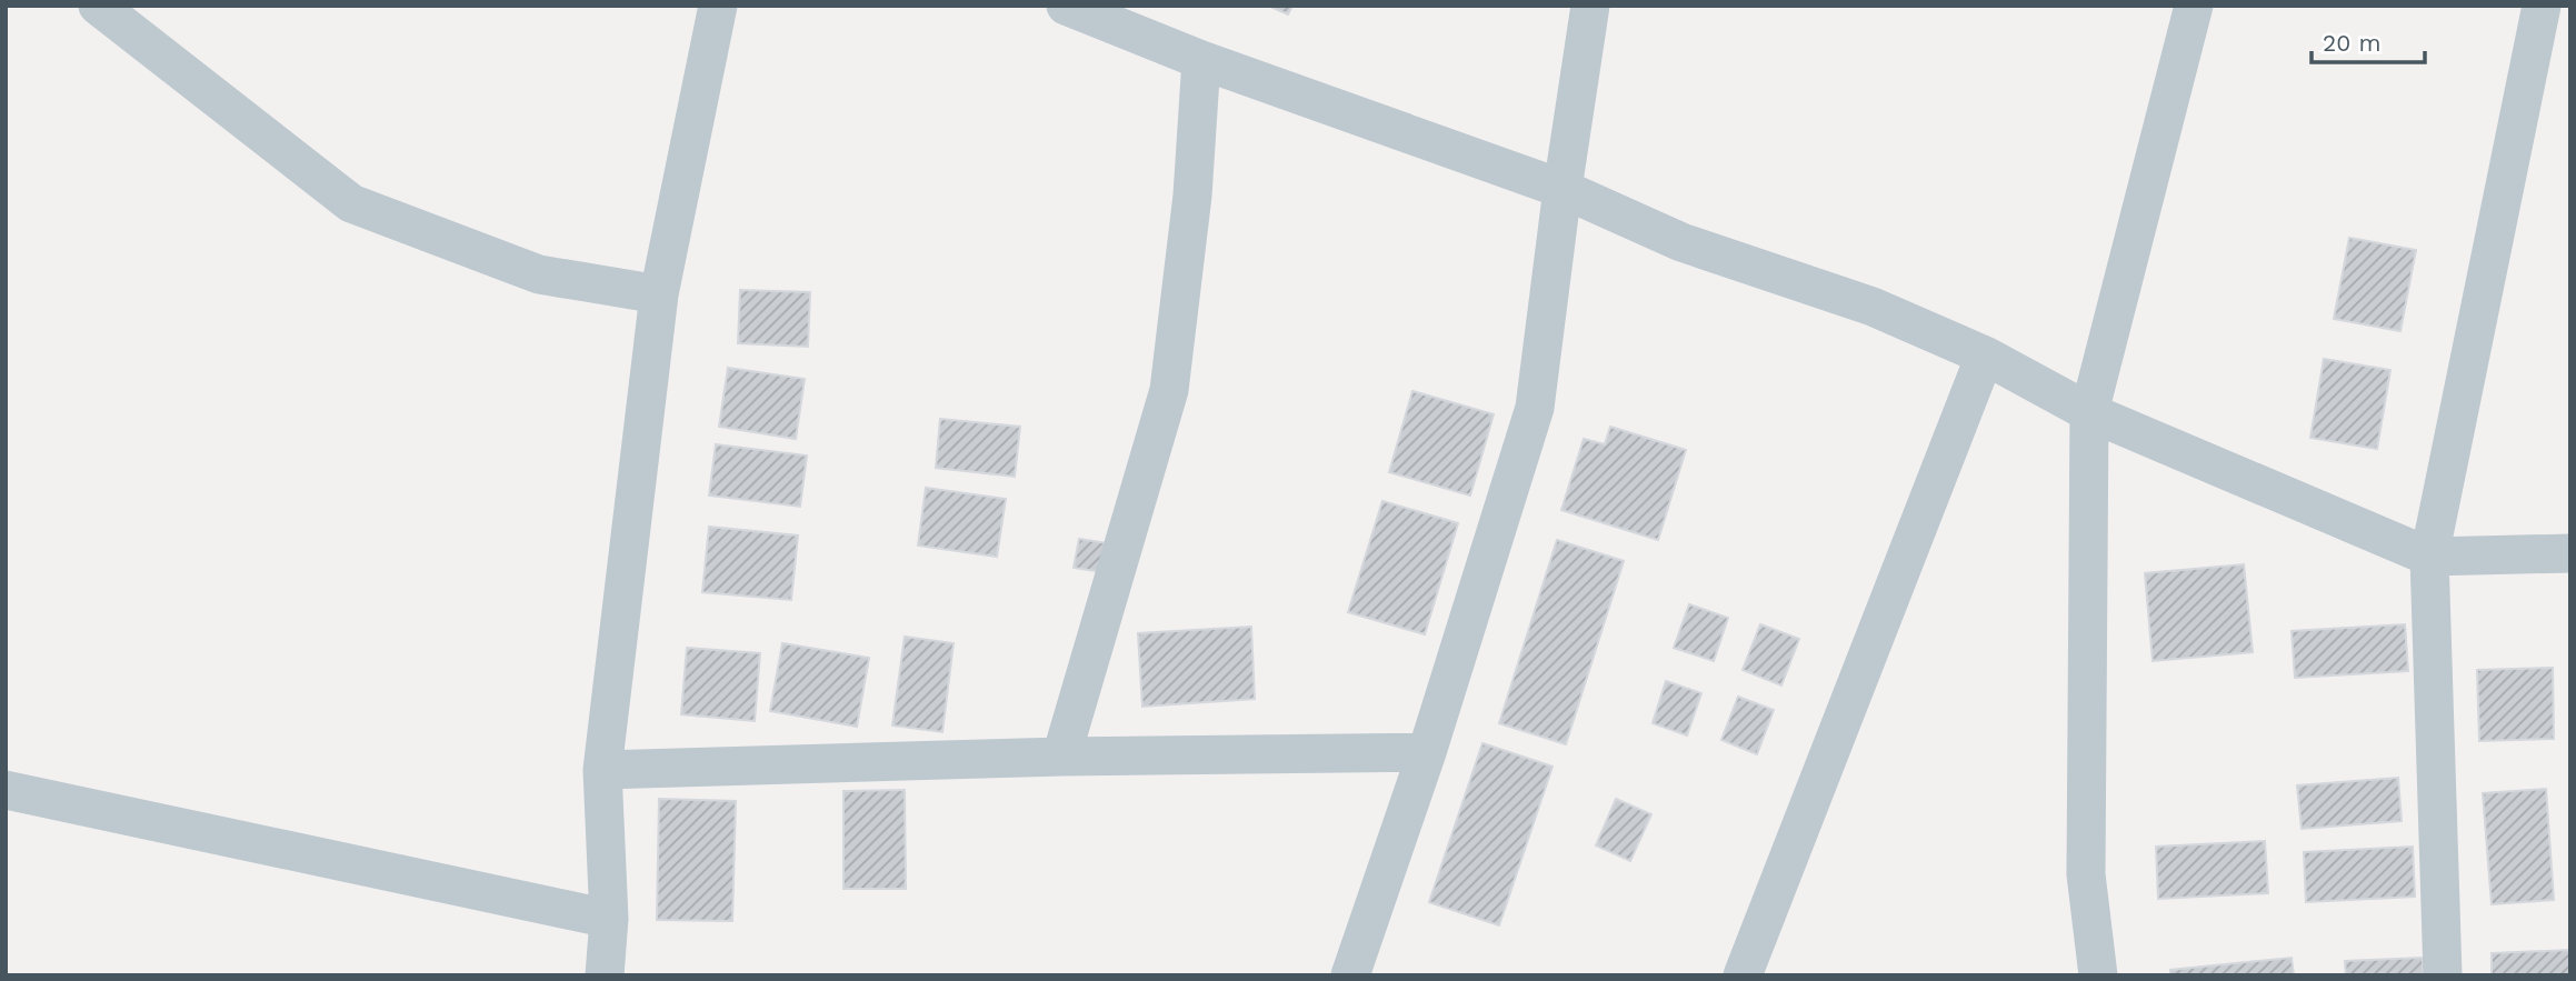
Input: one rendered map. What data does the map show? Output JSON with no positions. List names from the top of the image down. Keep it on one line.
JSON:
{"scale_bar":"20 m"}
